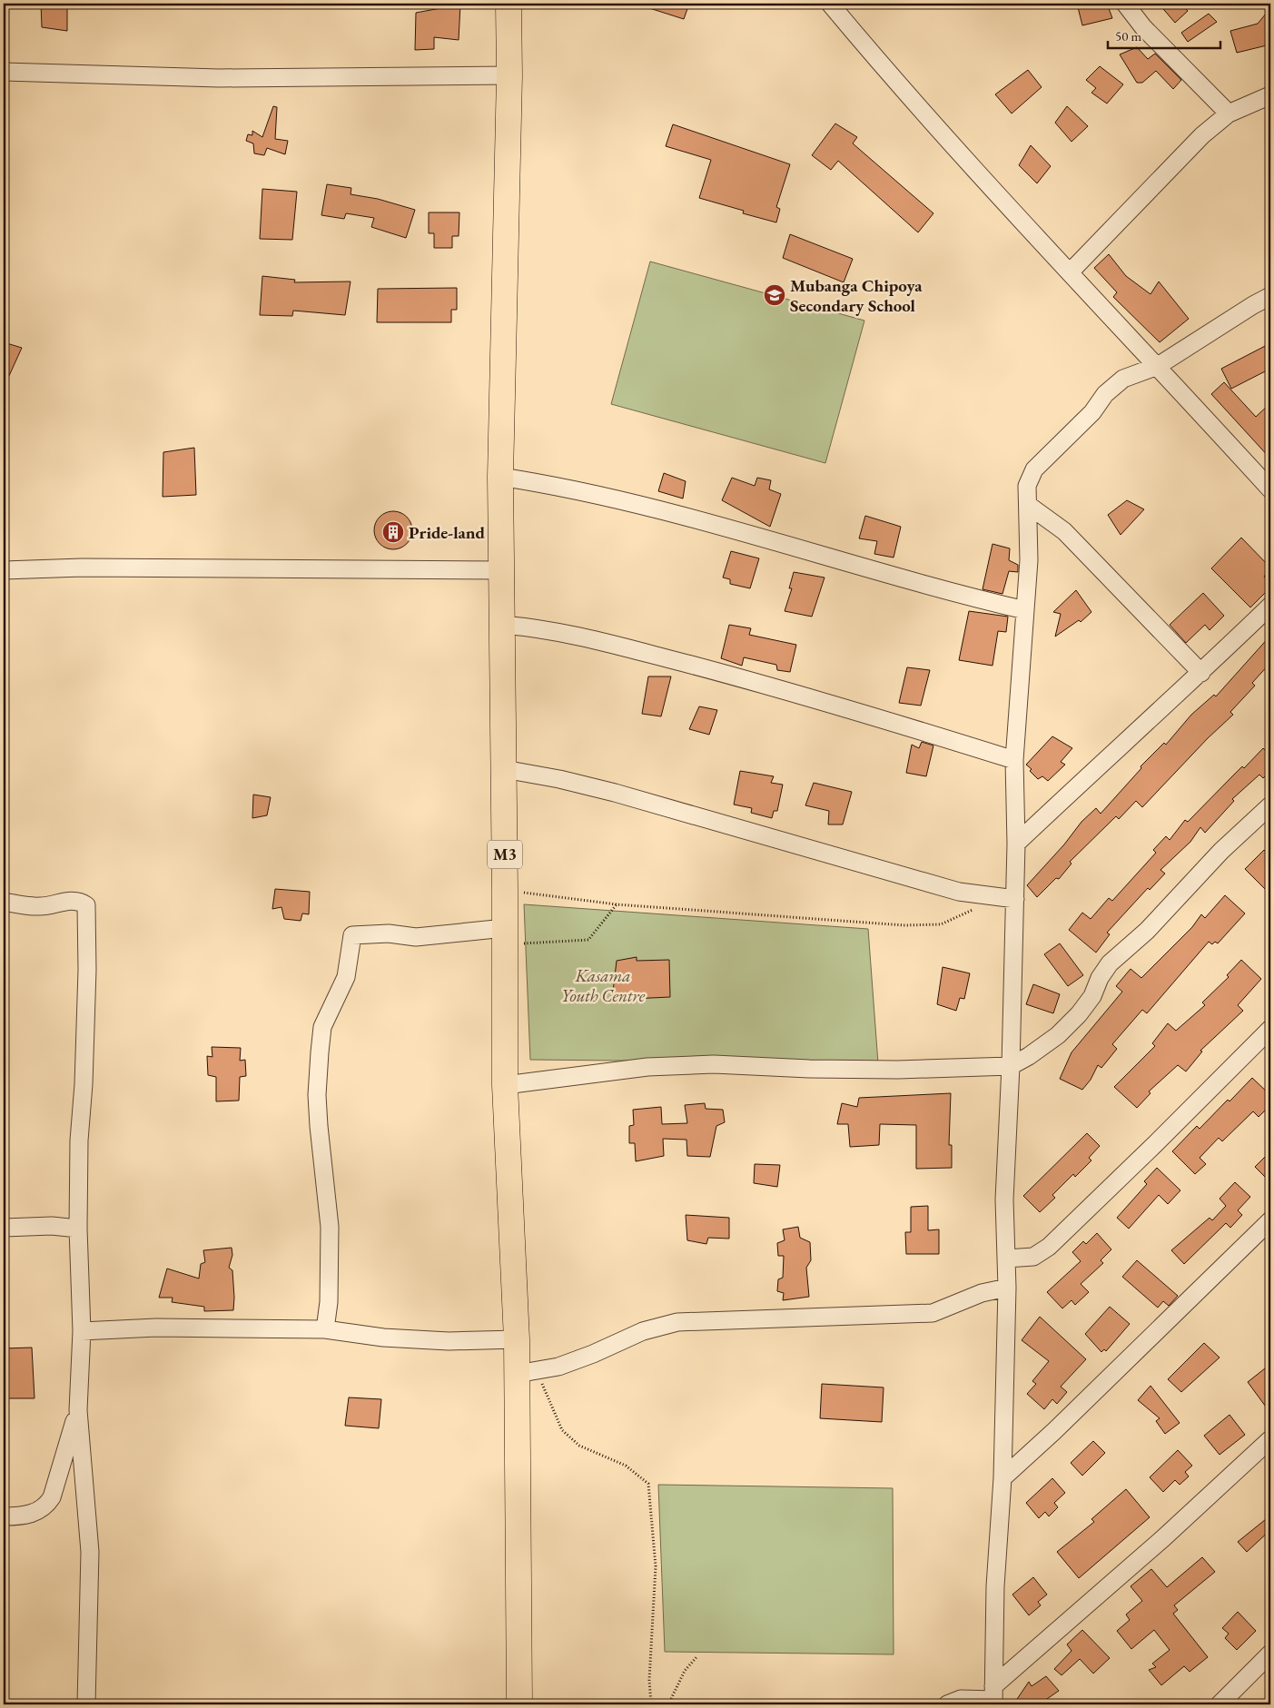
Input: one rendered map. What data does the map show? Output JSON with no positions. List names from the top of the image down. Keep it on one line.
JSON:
{"streets":{"main road":["M3"]},"parks":["Kasama Youth Centre"],"places":{"school or university":["Mubanga Chipoya Secondary School"],"building":["Pride-land"]},"scale_bar":"50 m"}
